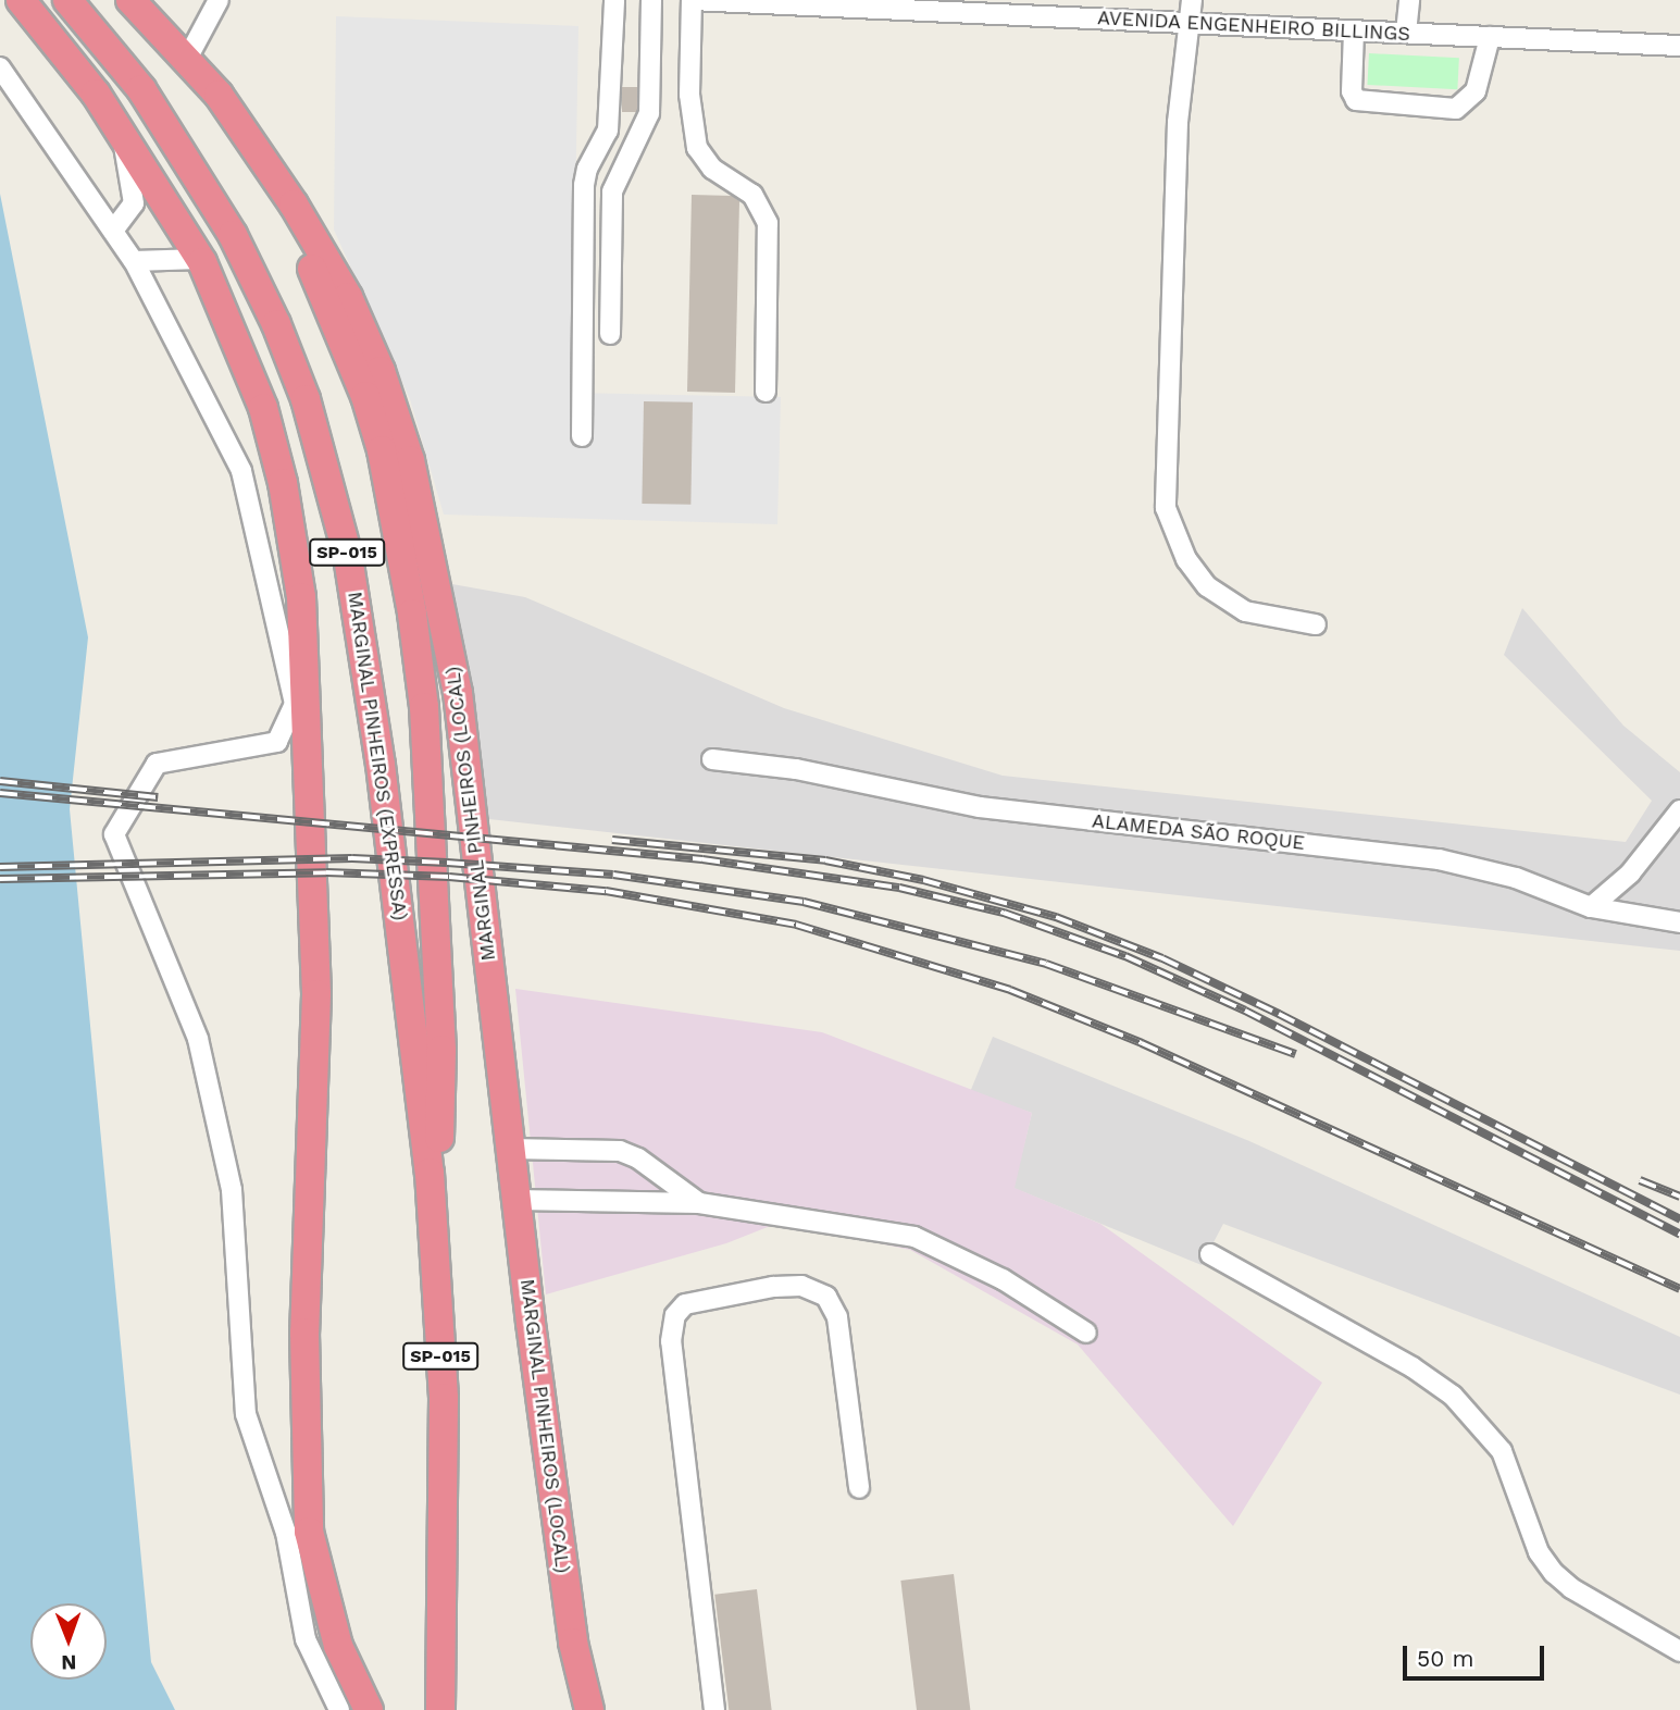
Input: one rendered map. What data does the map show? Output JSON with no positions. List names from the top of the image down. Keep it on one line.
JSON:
{"streets":{"highway":["SP-015","MARGINAL PINHEIROS (EXPRESSA)","MARGINAL PINHEIROS (LOCAL)"],"street":["AVENIDA ENGENHEIRO BILLINGS","ALAMEDA SÃO ROQUE"]},"scale_bar":"50 m","north":"bottom"}
